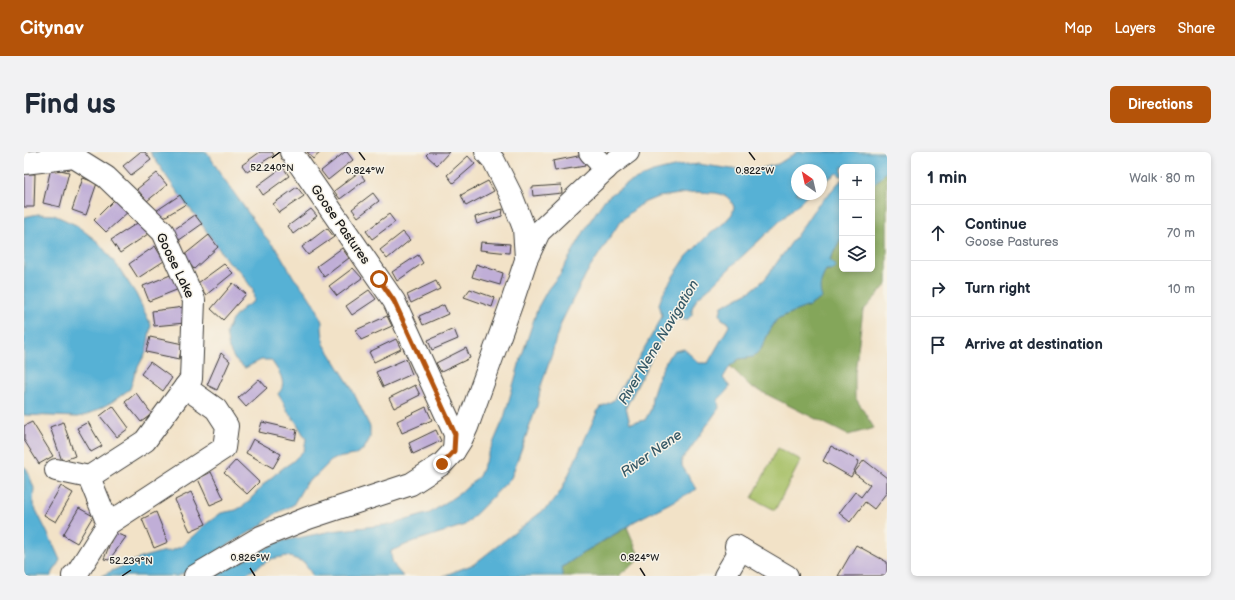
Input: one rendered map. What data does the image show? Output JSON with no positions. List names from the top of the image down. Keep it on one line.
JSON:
{"streets":{"street":["Goose Pastures","Goose Lake"]},"water":["River Nene Navigation","River Nene"],"north":"top left","page":{"header":"Citynav","nav":["Map","Layers","Share"],"buttons":"Directions","title":"Find us","heading":["1 min","Walk · 80 m"],"map_buttons":["+","−"],"list":[["Continue","Goose Pastures","70 m"],["Turn right","10 m"],"Arrive at destination"]},"coordinates":["52.240°N","0.824°W","0.822°W","0.826°W","52.239°N"]}
